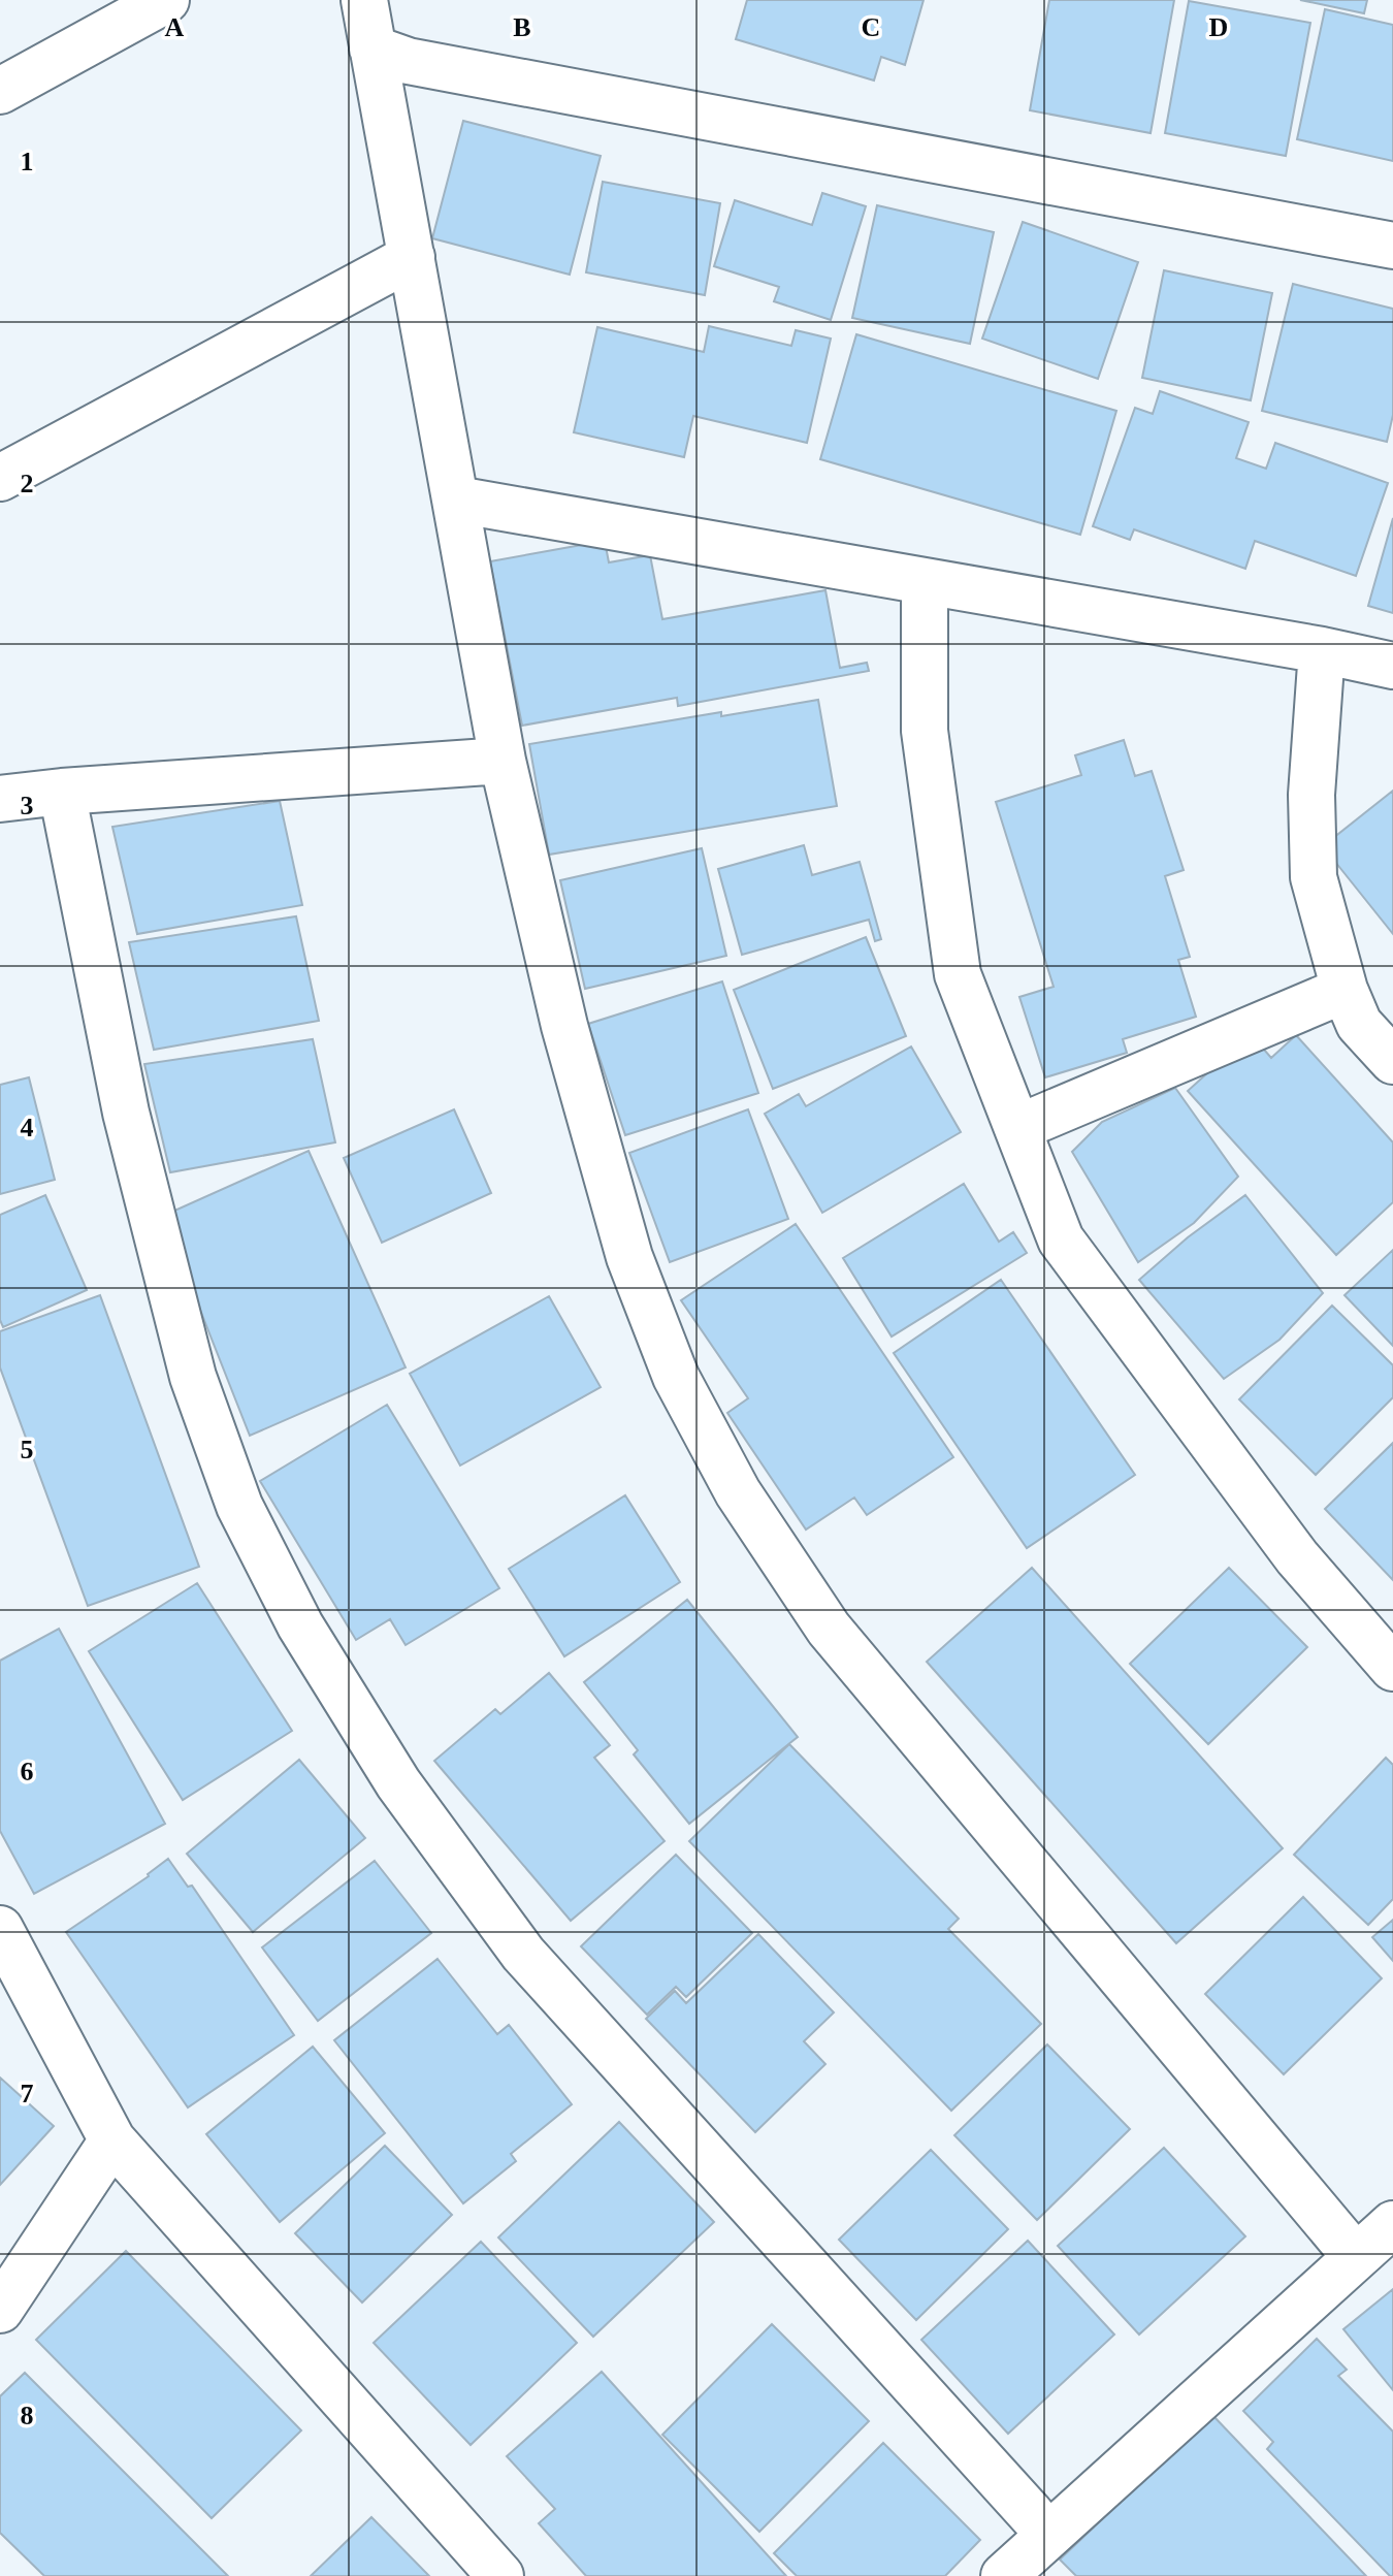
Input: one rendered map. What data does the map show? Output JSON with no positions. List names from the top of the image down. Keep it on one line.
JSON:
{"grid":{"columns":["A","B","C","D"],"rows":["1","2","3","4","5","6","7","8"]}}
